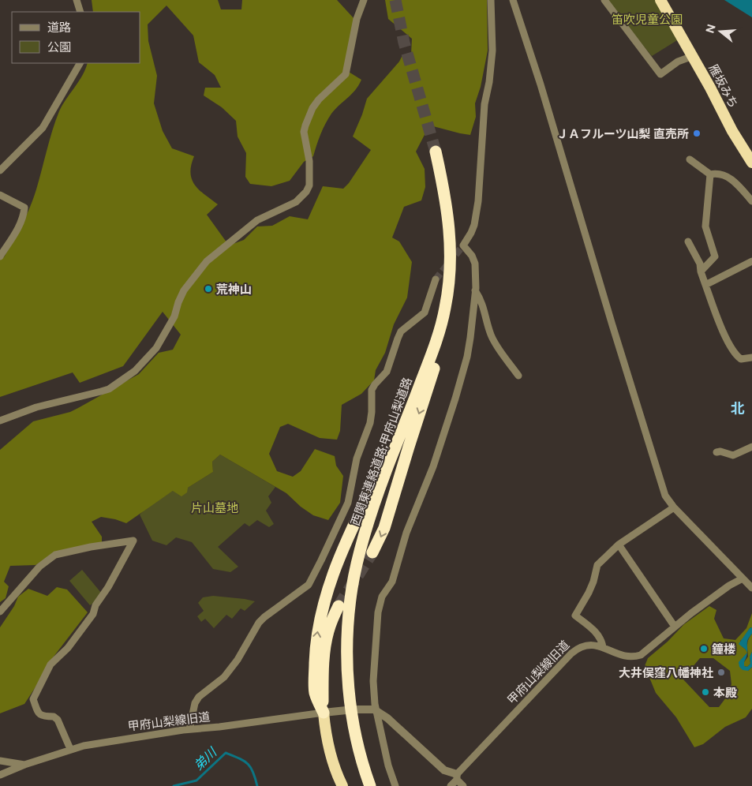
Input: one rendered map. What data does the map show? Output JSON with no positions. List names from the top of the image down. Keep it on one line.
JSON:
{"streets":{"highway":["雁坂みち","西関東連絡道路;甲府山梨道路"],"street":["甲府山梨線旧道"]},"districts":["北"],"water":["弟川"],"parks":["笛吹児童公園","片山墓地"],"places":["ＪＡフルーツ山梨 直売所","荒神山","鐘楼","大井俣窪八幡神社","本殿"],"legend":["道路","公園"],"north":"left"}
